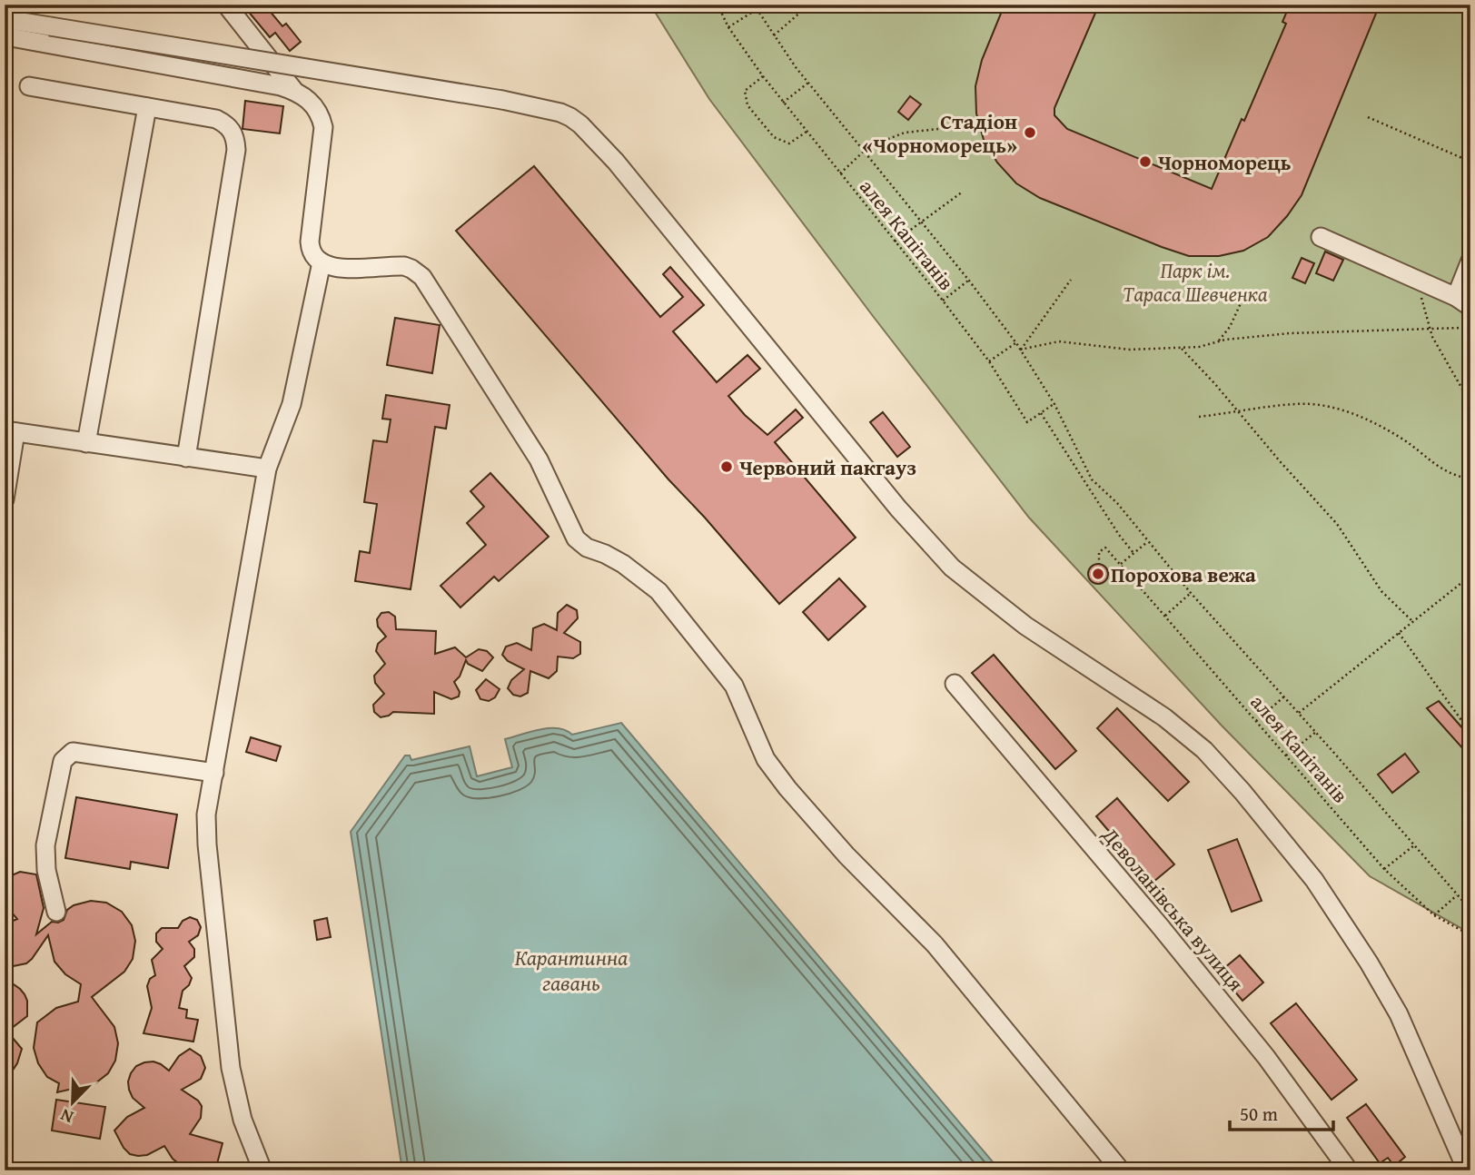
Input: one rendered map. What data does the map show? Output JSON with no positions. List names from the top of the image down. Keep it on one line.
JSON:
{"streets":{"street":["Деволанівська вулиця"],"path":["алея Капітанів"]},"water":["Карантинна гавань"],"parks":["Парк ім. Тараса Шевченка"],"places":["Стадіон «Чорноморець»","Чорноморець","Червоний пакгауз","Порохова вежа"],"scale_bar":"50 m","north":"bottom left"}
